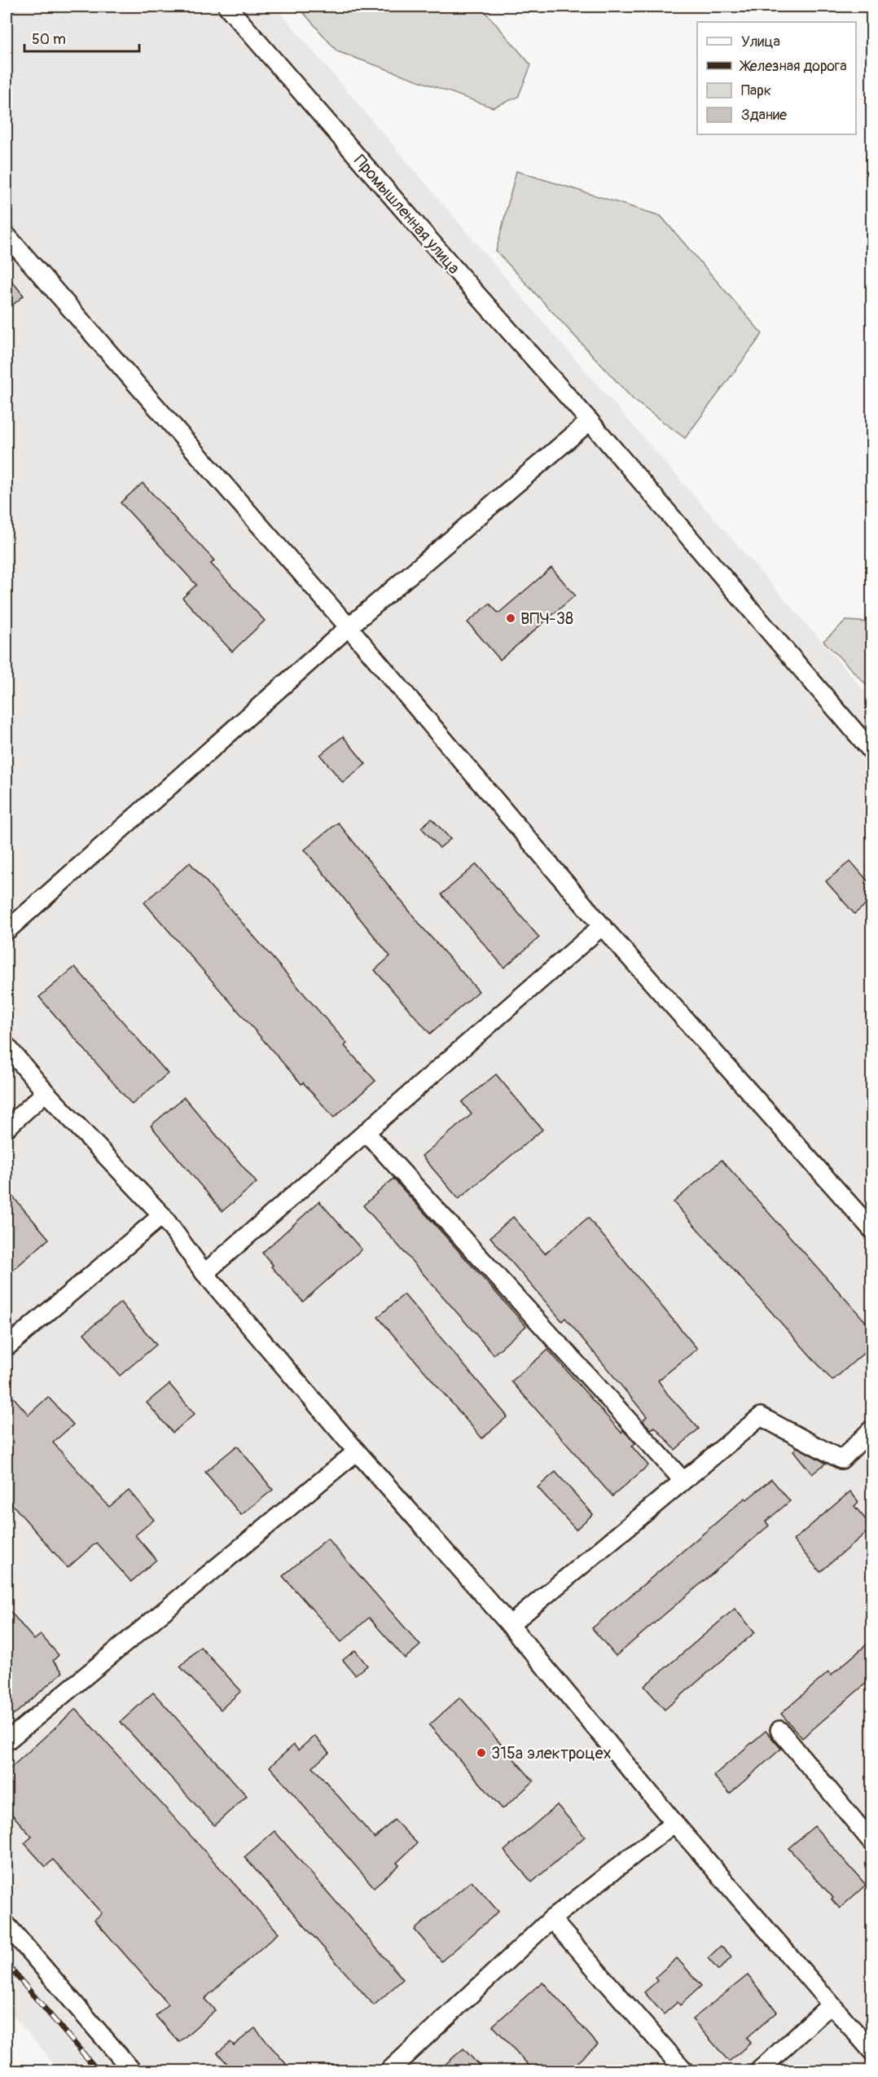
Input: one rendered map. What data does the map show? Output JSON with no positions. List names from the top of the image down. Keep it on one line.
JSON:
{"streets":{"street":["Промышленная улица"]},"places":["ВПЧ-38","315a электроцех"],"legend":["Улица","Железная дорога","Парк","Здание"],"scale_bar":"50 m"}
